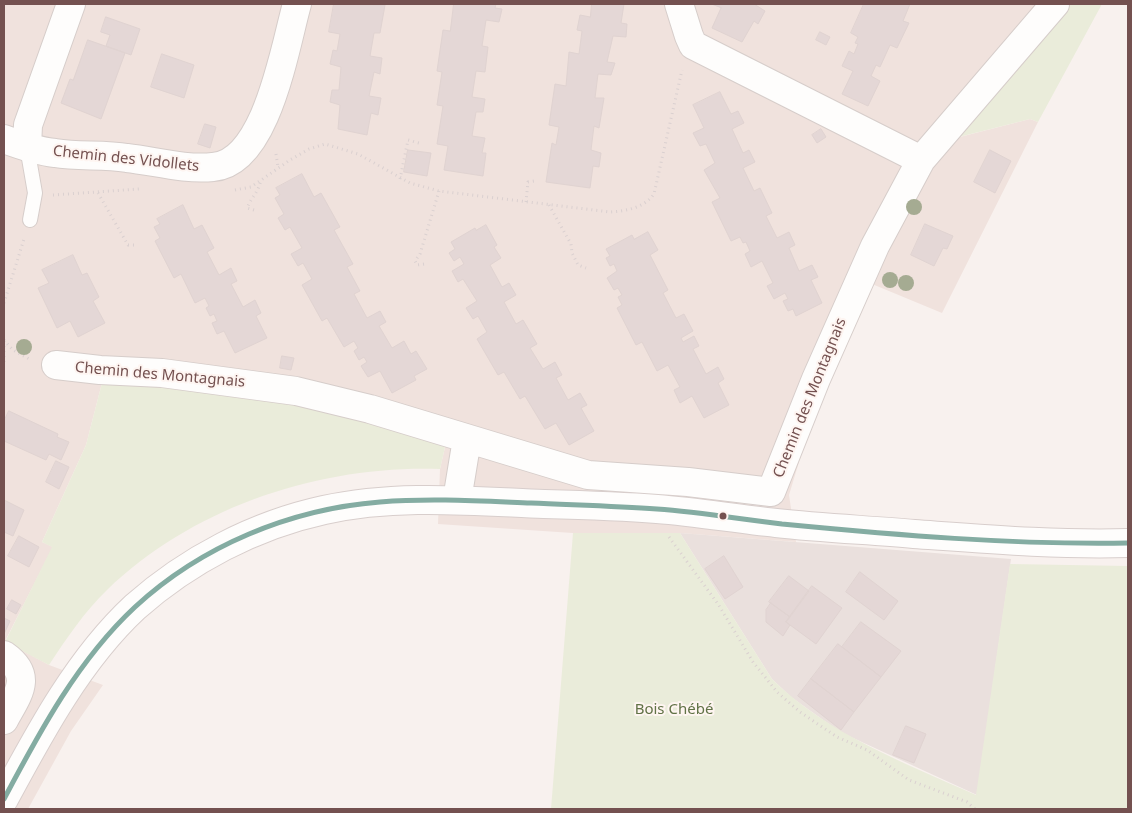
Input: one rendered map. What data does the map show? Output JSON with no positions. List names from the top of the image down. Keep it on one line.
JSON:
{"streets":{"street":["Chemin des Vidollets","Chemin des Montagnais"]},"parks":["Bois Chébé"]}
